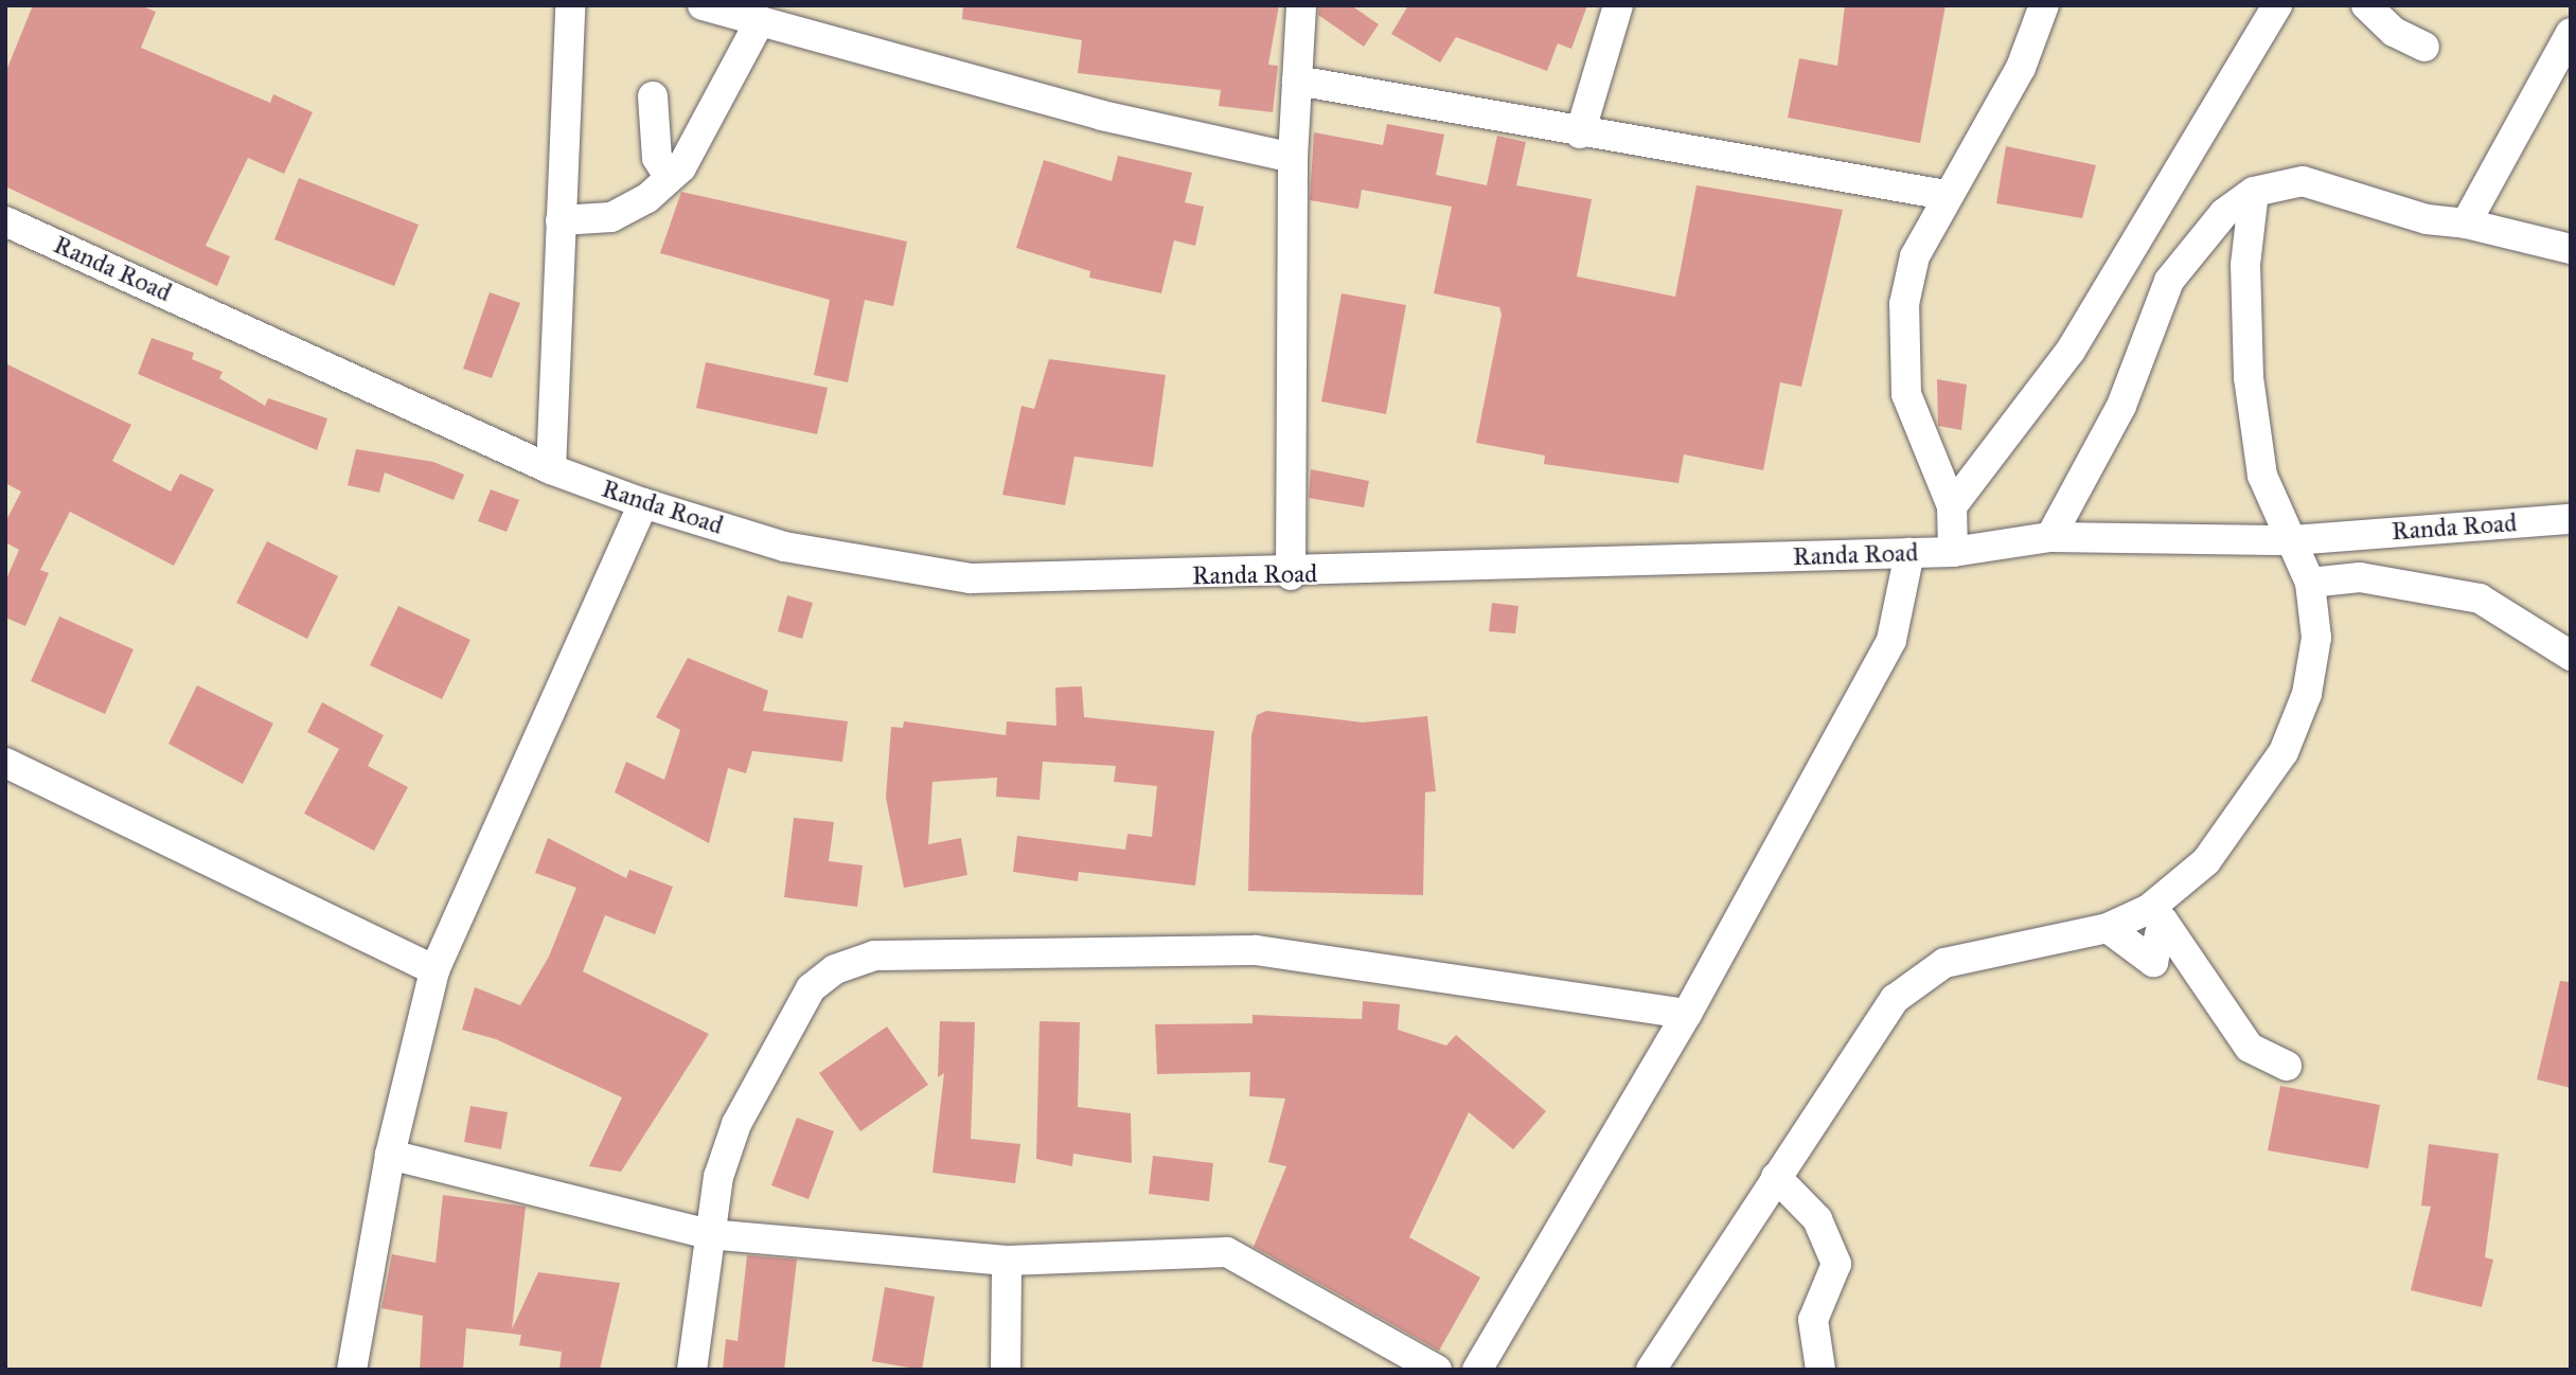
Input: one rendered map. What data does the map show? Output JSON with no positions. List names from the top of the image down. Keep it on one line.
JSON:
{"streets":{"street":["Randa Road"]}}
